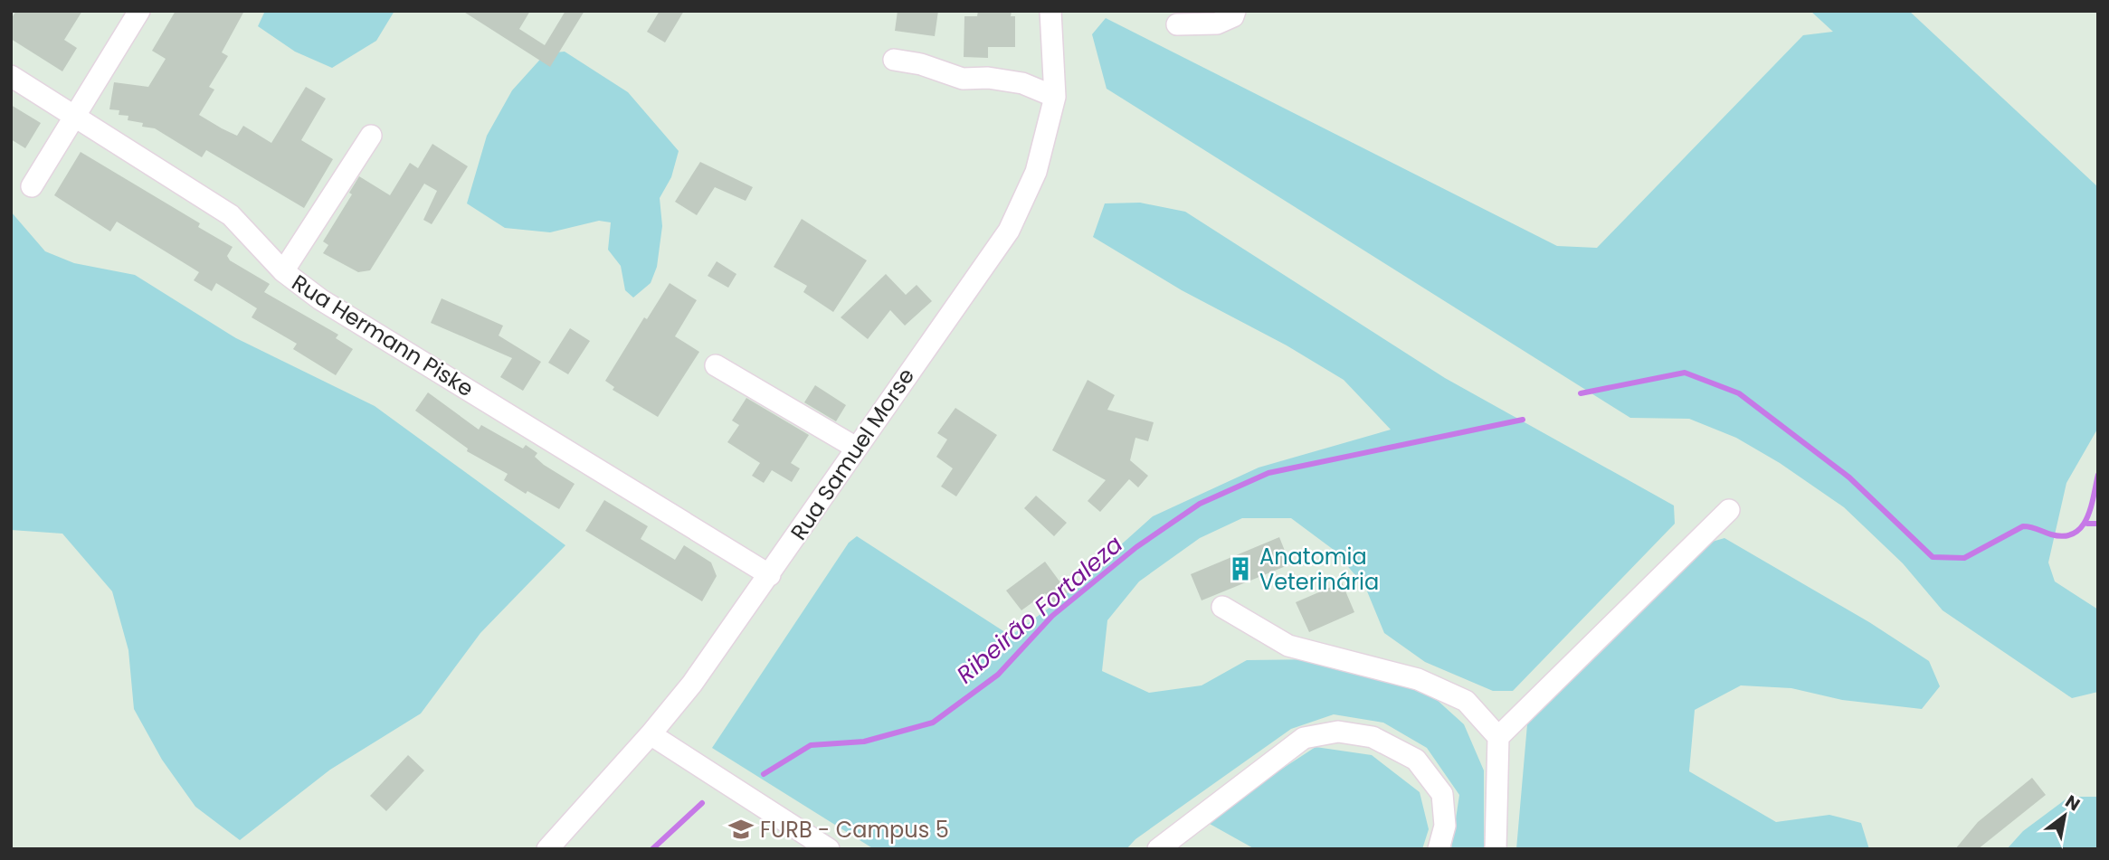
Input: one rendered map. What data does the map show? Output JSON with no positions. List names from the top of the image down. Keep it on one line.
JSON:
{"streets":{"street":["Rua Hermann Piske","Rua Samuel Morse"]},"crossings":[["Rua Hermann Piske","Rua Samuel Morse"]],"water":["Ribeirão Fortaleza"],"places":{"building":["Anatomia Veterinária"],"school or university":["FURB - Campus 5"]},"north":"top right"}
